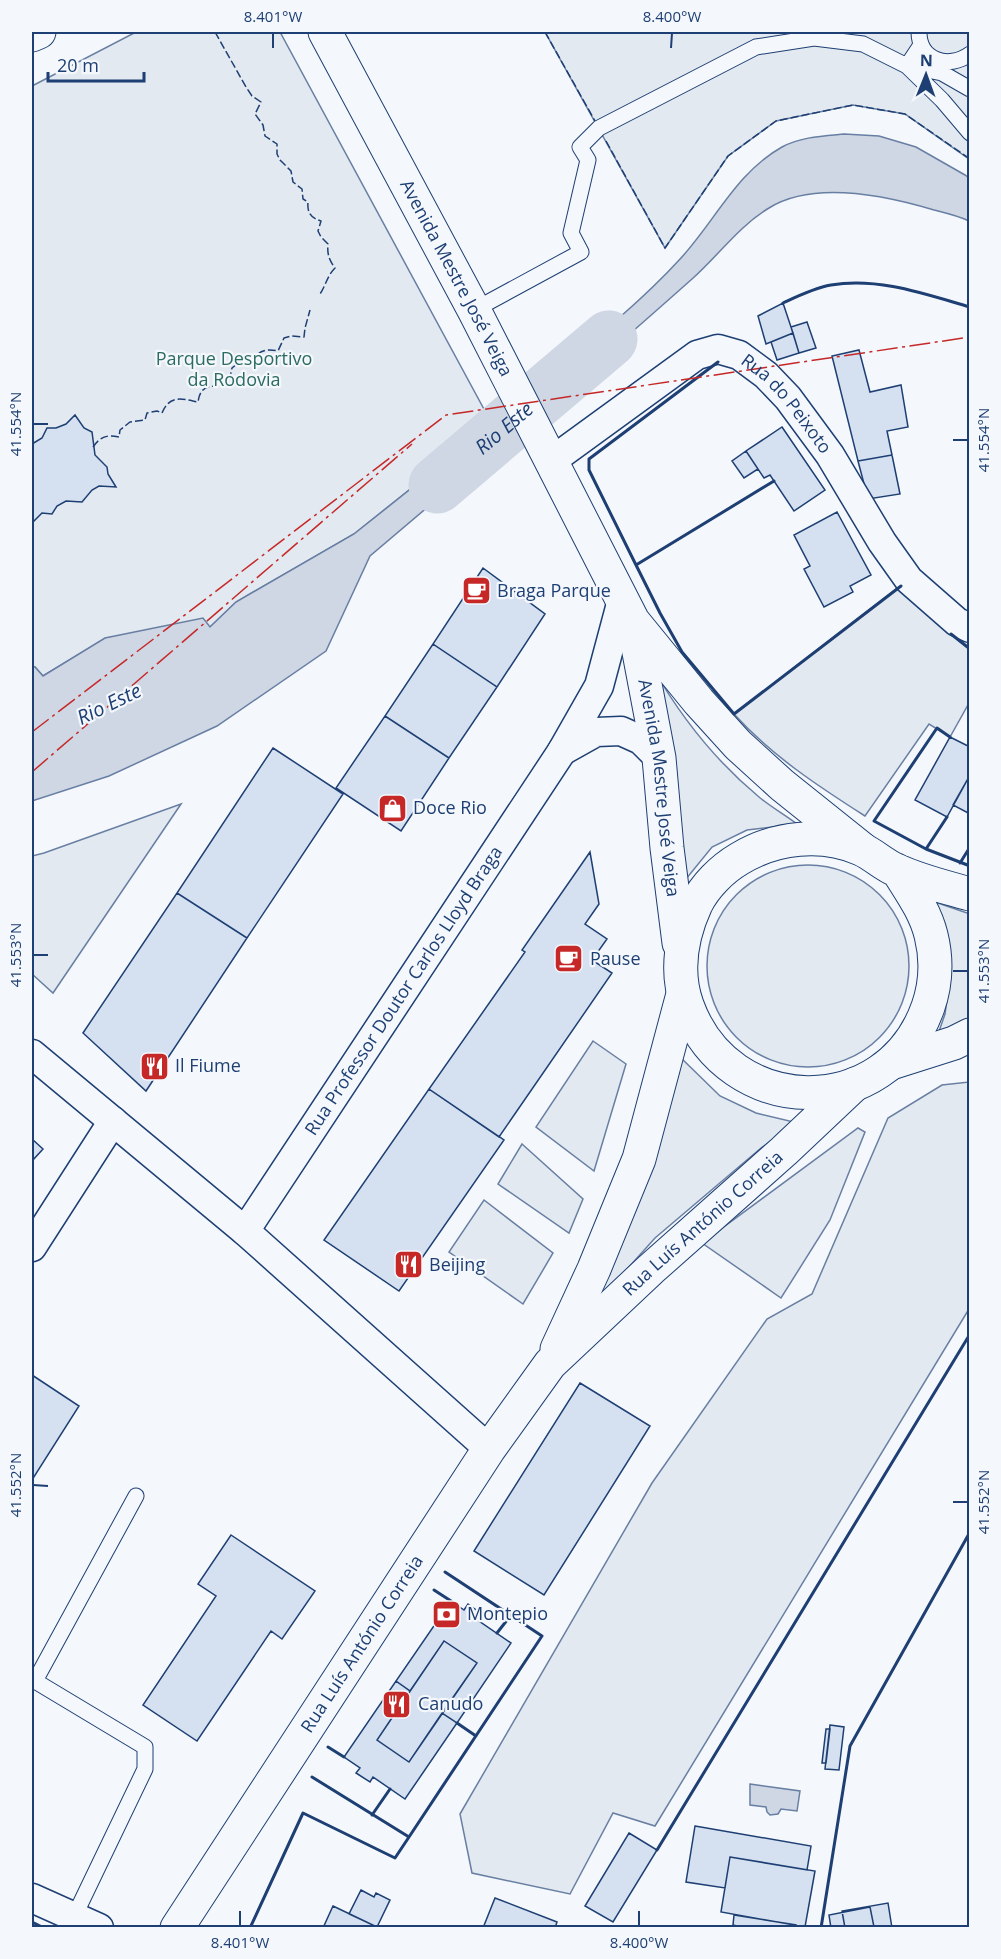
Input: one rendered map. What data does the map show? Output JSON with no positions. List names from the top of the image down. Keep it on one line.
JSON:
{"streets":{"street":["Avenida Mestre José Veiga","Rua do Peixoto","Rua Professor Doutor Carlos Lloyd Braga","Rua Luís António Correia"]},"crossings":[["Avenida Mestre José Veiga","Rua do Peixoto"],["Avenida Mestre José Veiga","Rua Professor Doutor Carlos Lloyd Braga"]],"water":["Rio Este"],"parks":["Parque Desportivo da Rodovia"],"places":{"cafe":["Braga Parque","Pause"],"shop":["Doce Rio"],"restaurant":["Il Fiume","Beijing","Canudo"],"bank":["Montepio"]},"scale_bar":"20 m","north":"top","coordinates":["8.401°W","8.400°W","41.554°N","41.553°N","41.552°N"]}
